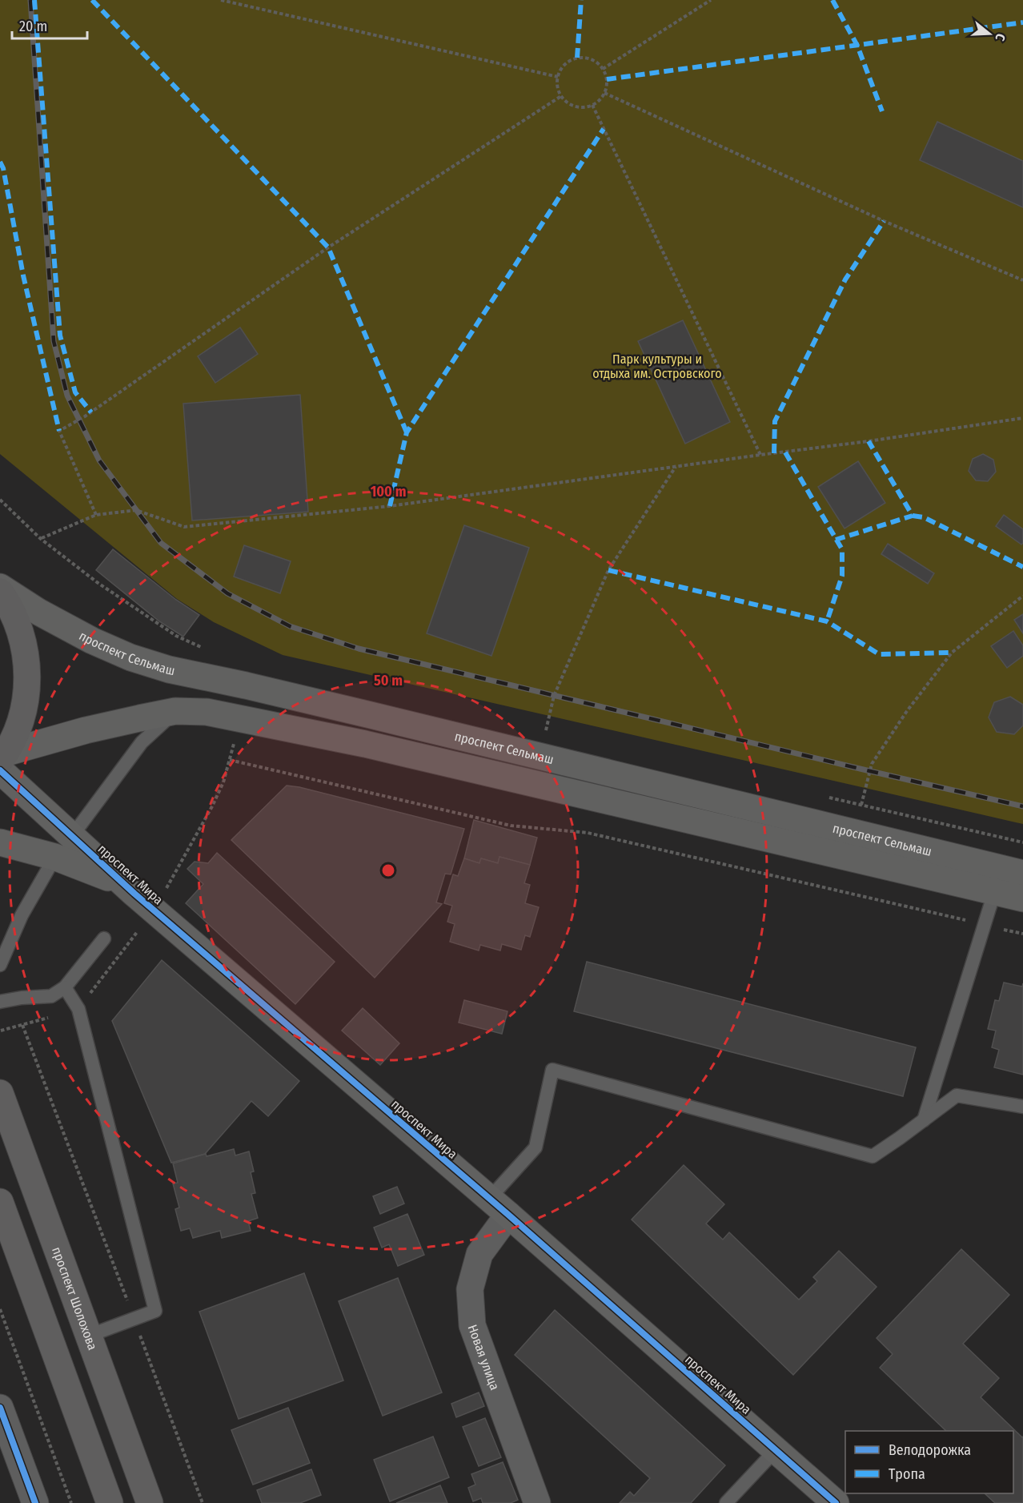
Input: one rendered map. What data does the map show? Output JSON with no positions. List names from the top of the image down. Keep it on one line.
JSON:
{"streets":{"main road":["проспект Сельмаш","проспект Мира","проспект Шолохова"],"street":["Новая улица"]},"crossings":[["проспект Сельмаш","проспект Мира"],["проспект Мира","Новая улица"]],"parks":["Парк культуры и отдыха им. Островского"],"legend":["Велодорожка","Тропа"],"scale_bar":"20 m","north":"right","rings":["100 m","50 m"]}
